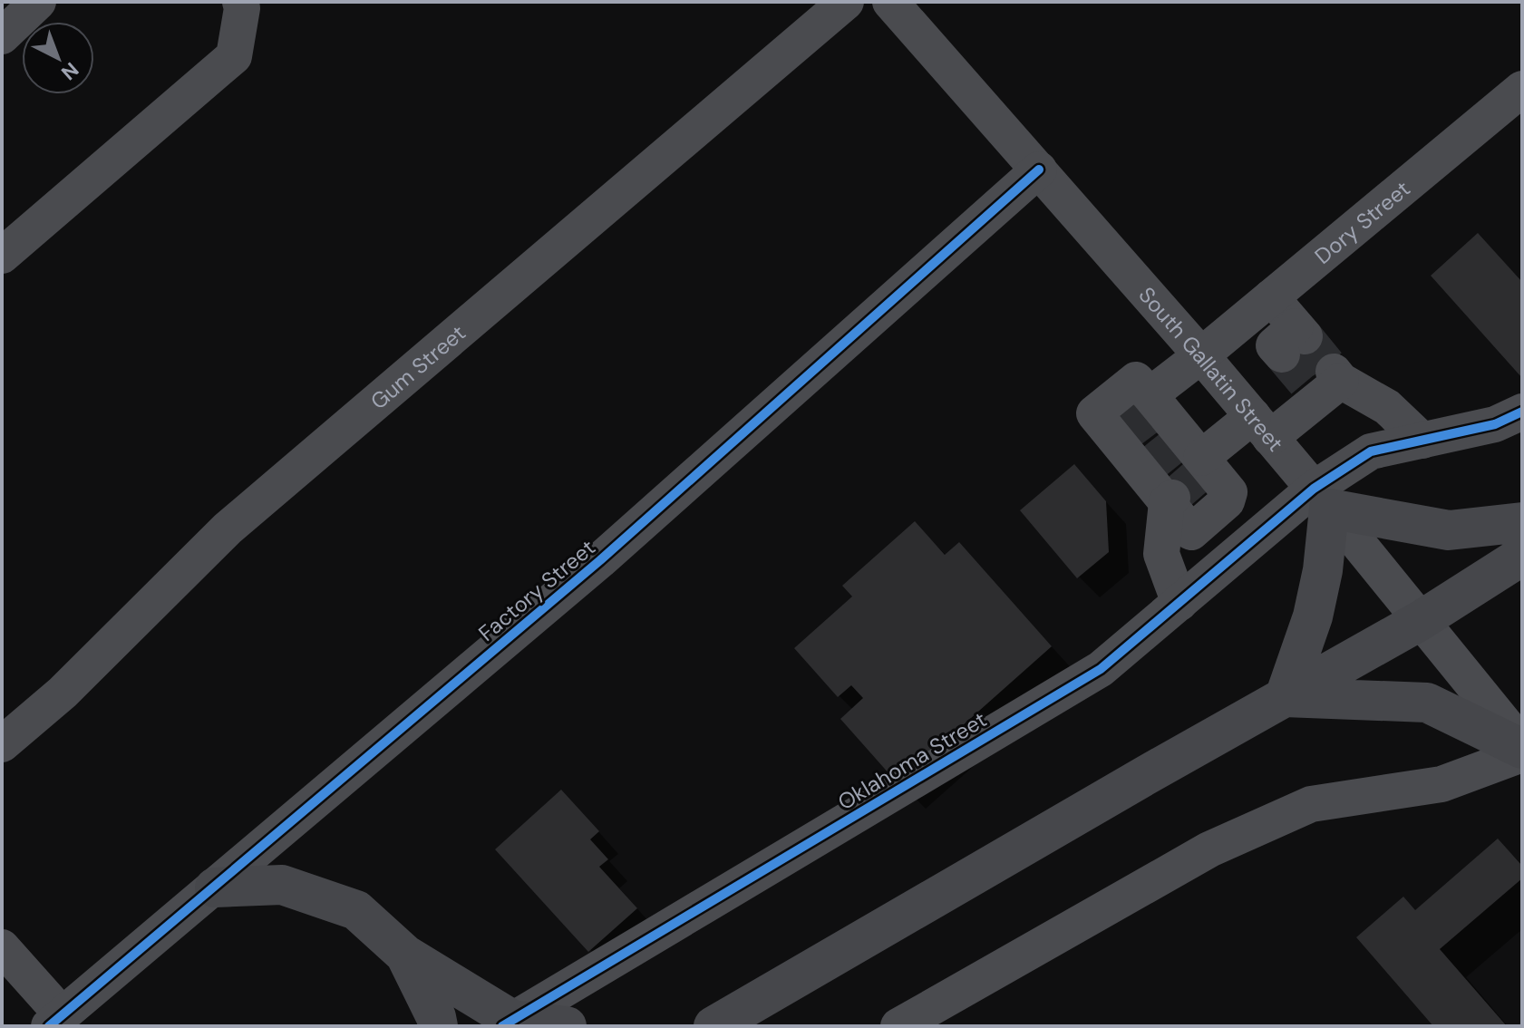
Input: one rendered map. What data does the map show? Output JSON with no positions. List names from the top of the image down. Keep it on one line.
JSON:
{"streets":{"street":["Dory Street","Gum Street","South Gallatin Street","Factory Street","Oklahoma Street"]},"crossings":[["Dory Street","South Gallatin Street"],["South Gallatin Street","Factory Street"],["South Gallatin Street","Oklahoma Street"]],"north":"bottom right"}
